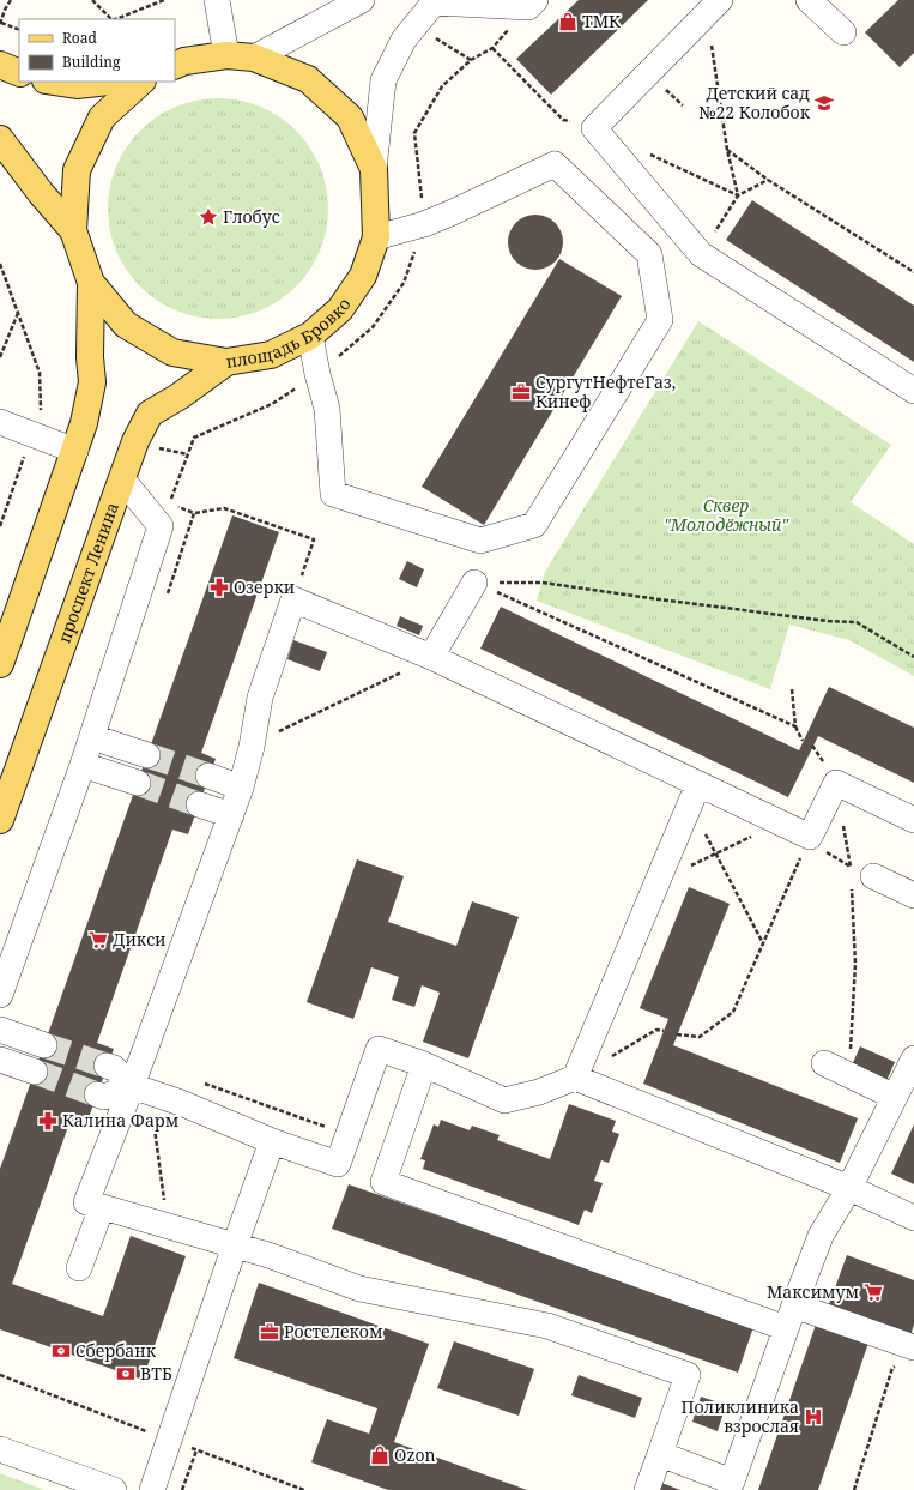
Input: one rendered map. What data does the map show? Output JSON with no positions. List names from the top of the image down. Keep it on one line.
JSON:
{"streets":{"main road":["площадь Бровко","проспект Ленина"]},"crossings":[["площадь Бровко","проспект Ленина"]],"parks":["Сквер \"Молодёжный\""],"places":{"shop":["ТМК","Ozon"],"school or university":["Детский сад №22 Колобок"],"place":["Глобус"],"office":["СургутНефтеГаз, Кинеф","Ростелеком"],"pharmacy":["Озерки","Калина Фарм"],"supermarket":["Дикси","Максимум"],"bank":["Сбербанк","ВТБ"],"hospital":["Поликлиника взрослая"]},"legend":["Road","Building"]}
